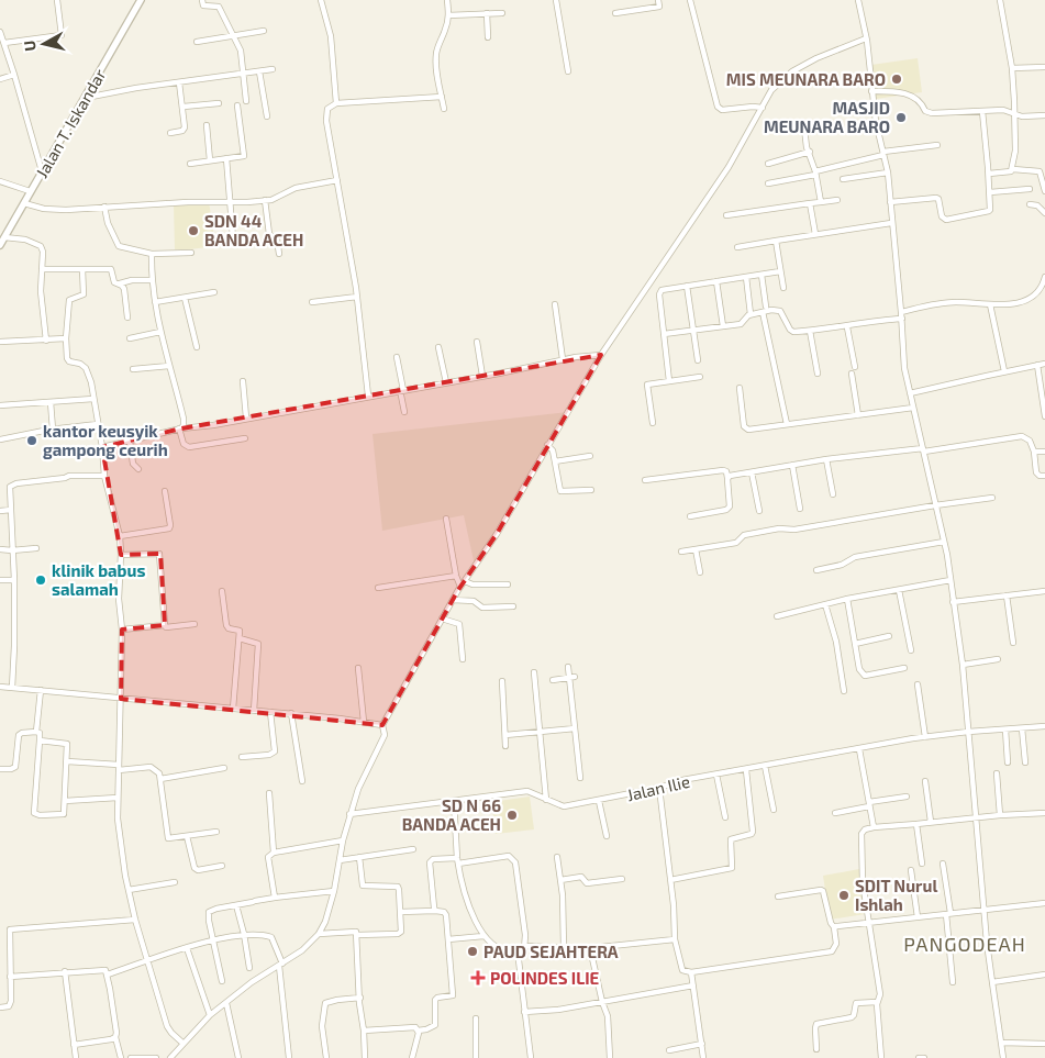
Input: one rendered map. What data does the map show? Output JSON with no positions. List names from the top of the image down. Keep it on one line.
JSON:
{"streets":{"street":["Jalan T. Iskandar","Jalan Ilie"]},"districts":["PANGODEAH"],"places":{"other":["MIS MEUNARA BARO","MASJID MEUNARA BARO","SDN 44 BANDA ACEH","kantor keusyik gampong ceurih","klinik babus salamah","SD N 66 BANDA ACEH","SDIT Nurul Ishlah","PAUD SEJAHTERA"],"health":["POLINDES ILIE"]},"north":"left"}
